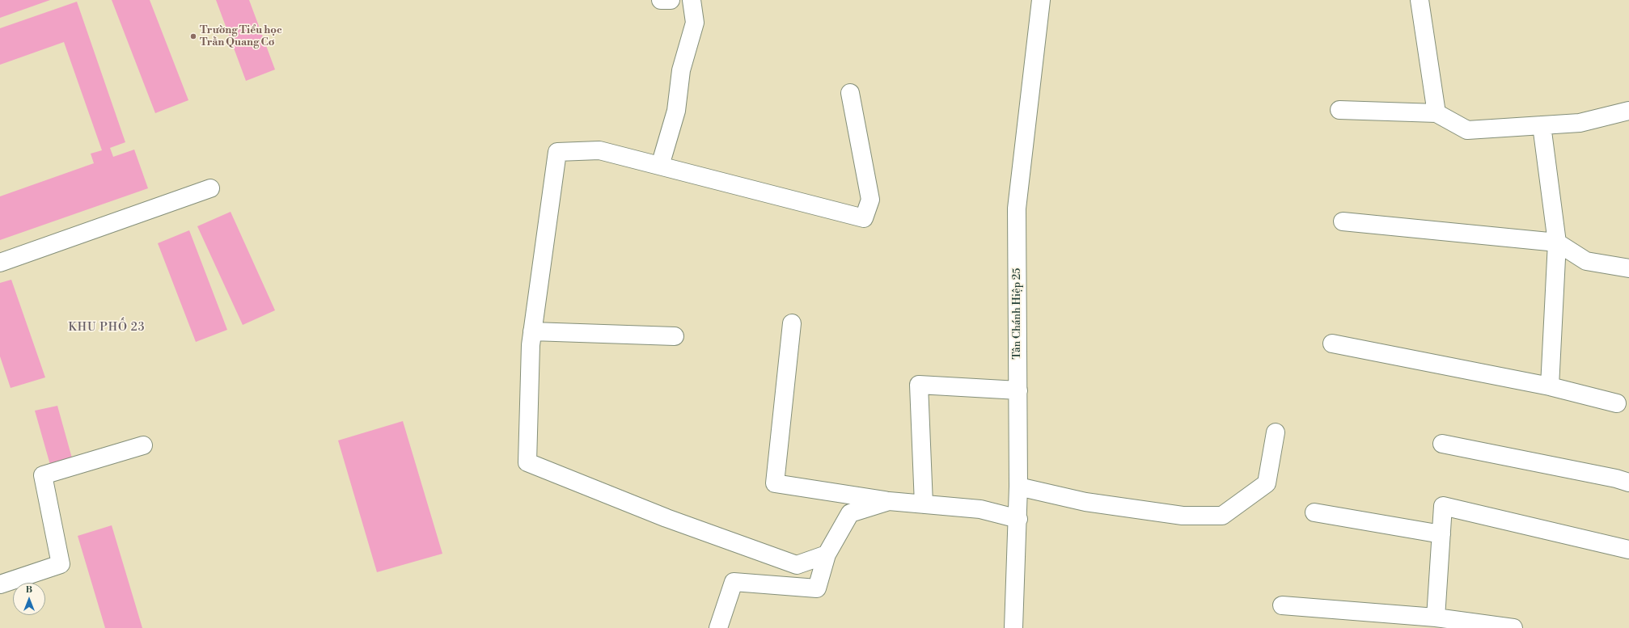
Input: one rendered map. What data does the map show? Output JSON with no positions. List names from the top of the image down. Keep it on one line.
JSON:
{"streets":{"street":["Tân Chánh Hiệp 25"]},"districts":["KHU PHỐ 23"],"places":["Trường Tiểu học Trần Quang Cơ"],"north":"top"}
